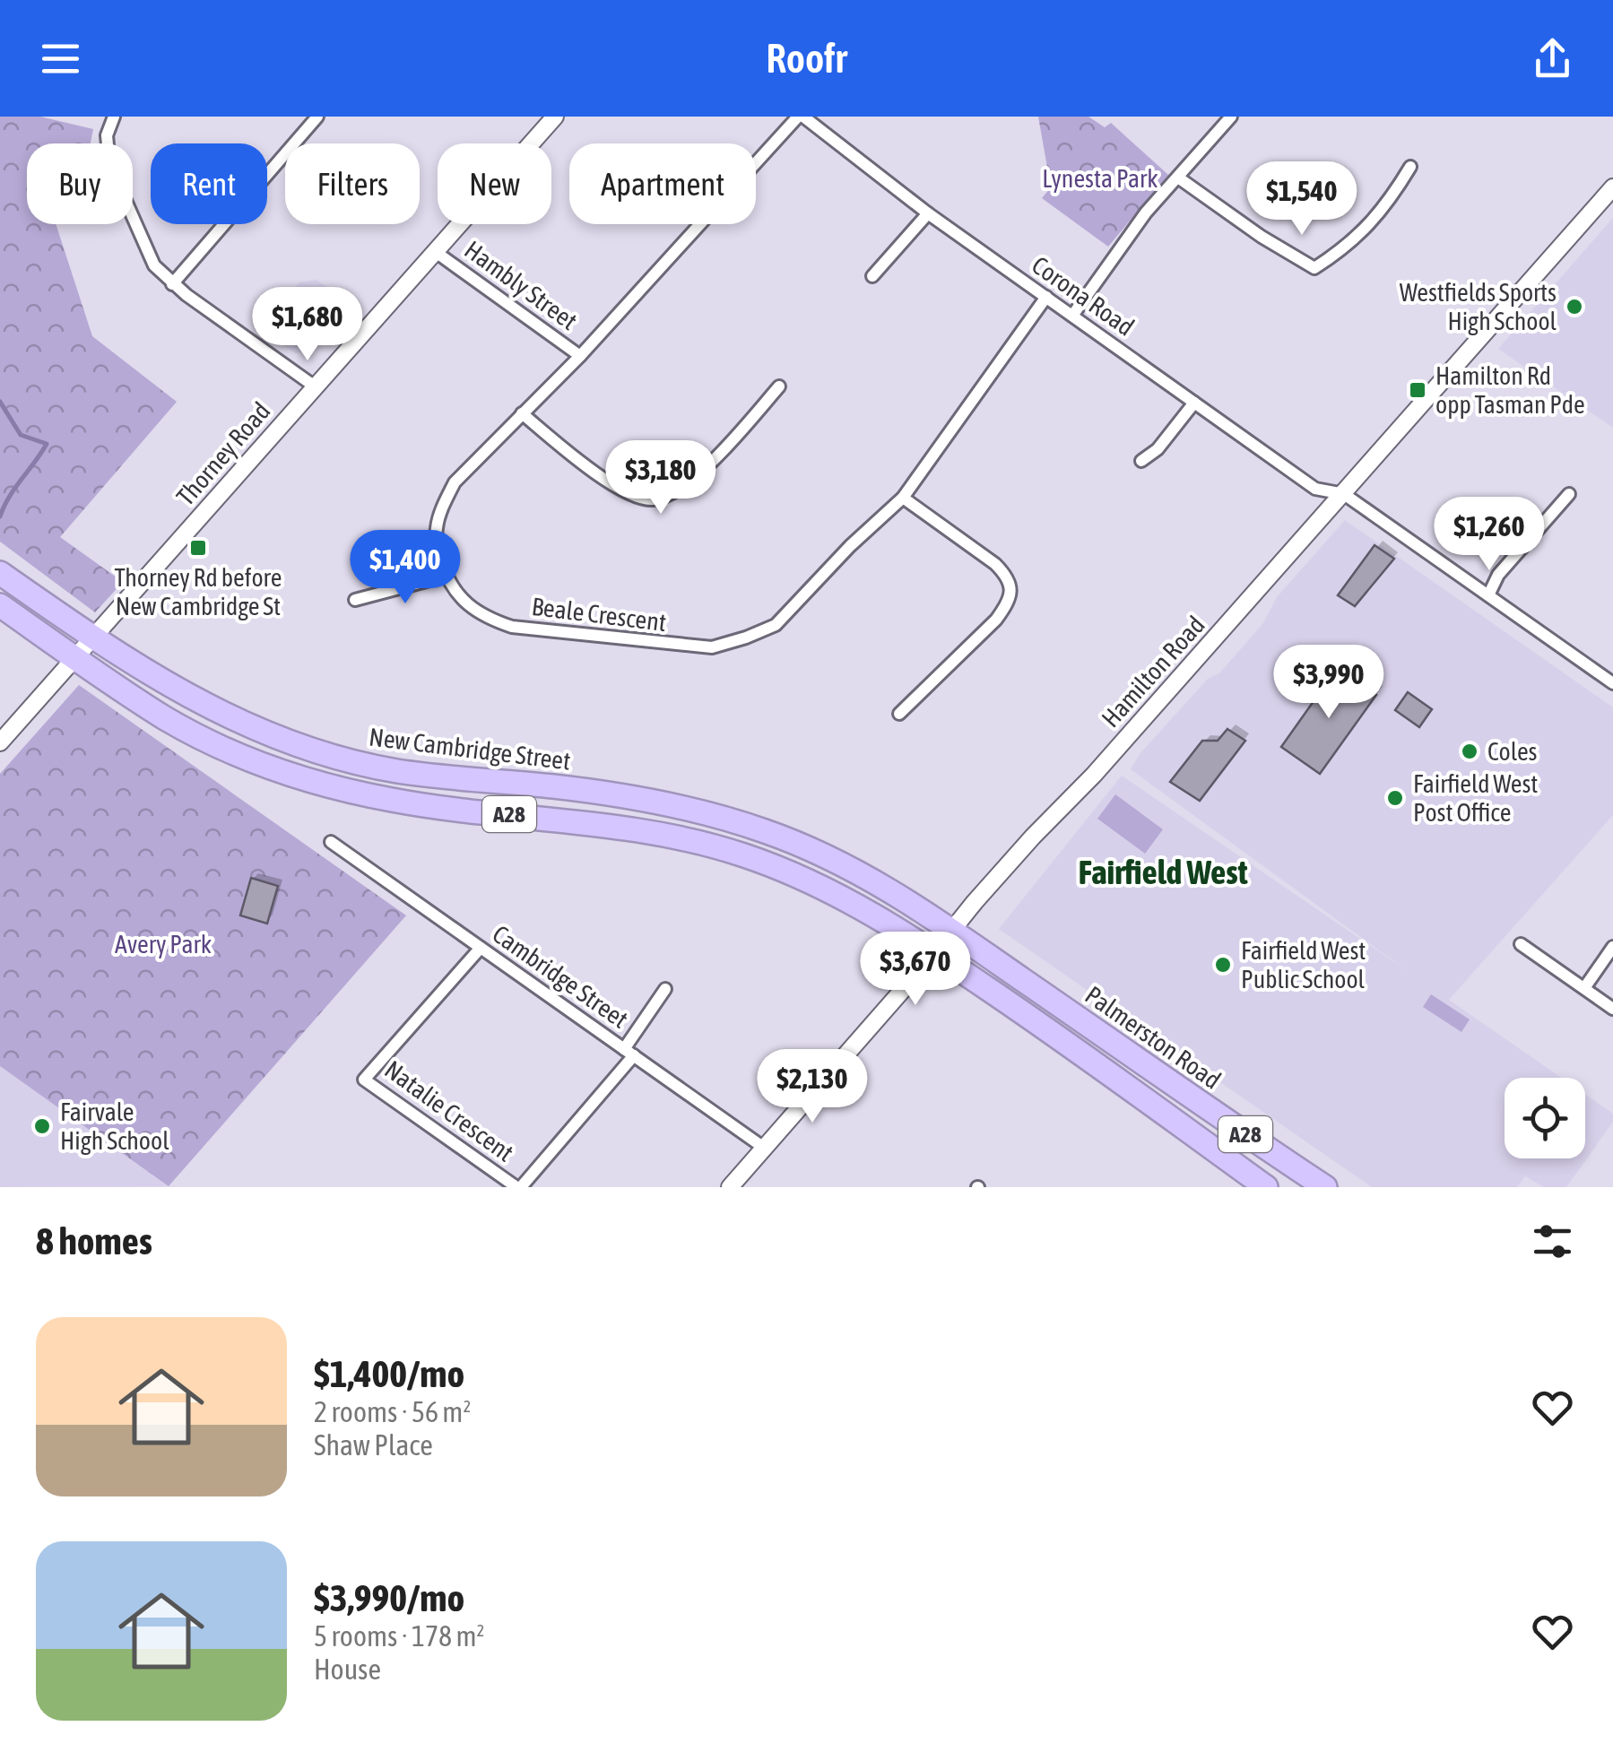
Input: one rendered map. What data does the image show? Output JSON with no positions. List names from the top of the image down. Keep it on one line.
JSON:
{"streets":{"highway":["New Cambridge Street","A28","Palmerston Road"],"main road":["Thorney Road","Hamilton Road"],"street":["Hambly Street","Corona Road","Beale Crescent","Cambridge Street","Natalie Crescent"]},"crossings":[["Hambly Street","Thorney Road"],["Hambly Street","Beale Crescent"],["Corona Road","Beale Crescent"],["Corona Road","Hamilton Road"],["Thorney Road","New Cambridge Street"],["Thorney Road","A28"],["Hamilton Road","New Cambridge Street"],["Hamilton Road","A28"],["Hamilton Road","Cambridge Street"],["Hamilton Road","Palmerston Road"],["New Cambridge Street","Palmerston Road"],["Cambridge Street","Natalie Crescent"]],"districts":["Fairfield West"],"parks":["Lynesta Park","Avery Park"],"places":{"other":["Westfields Sports High School","Coles","Fairfield West Post Office","Fairfield West Public School","Fairvale High School"],"transit":["Hamilton Rd opp Tasman Pde","Thorney Rd before New Cambridge St"]},"page":{"header":"Roofr","chip":["Buy","Rent","Filters","New","Apartment"],"price":["$1,540","$1,680","$3,180","$1,260","$1,400","$3,990","$3,670","$2,130"],"heading":"8 homes","list":[{"name":"$1,400/mo","note":"2 rooms · 56 m² · Shaw Place"},{"name":"$3,990/mo","note":"5 rooms · 178 m² · House"}]}}
